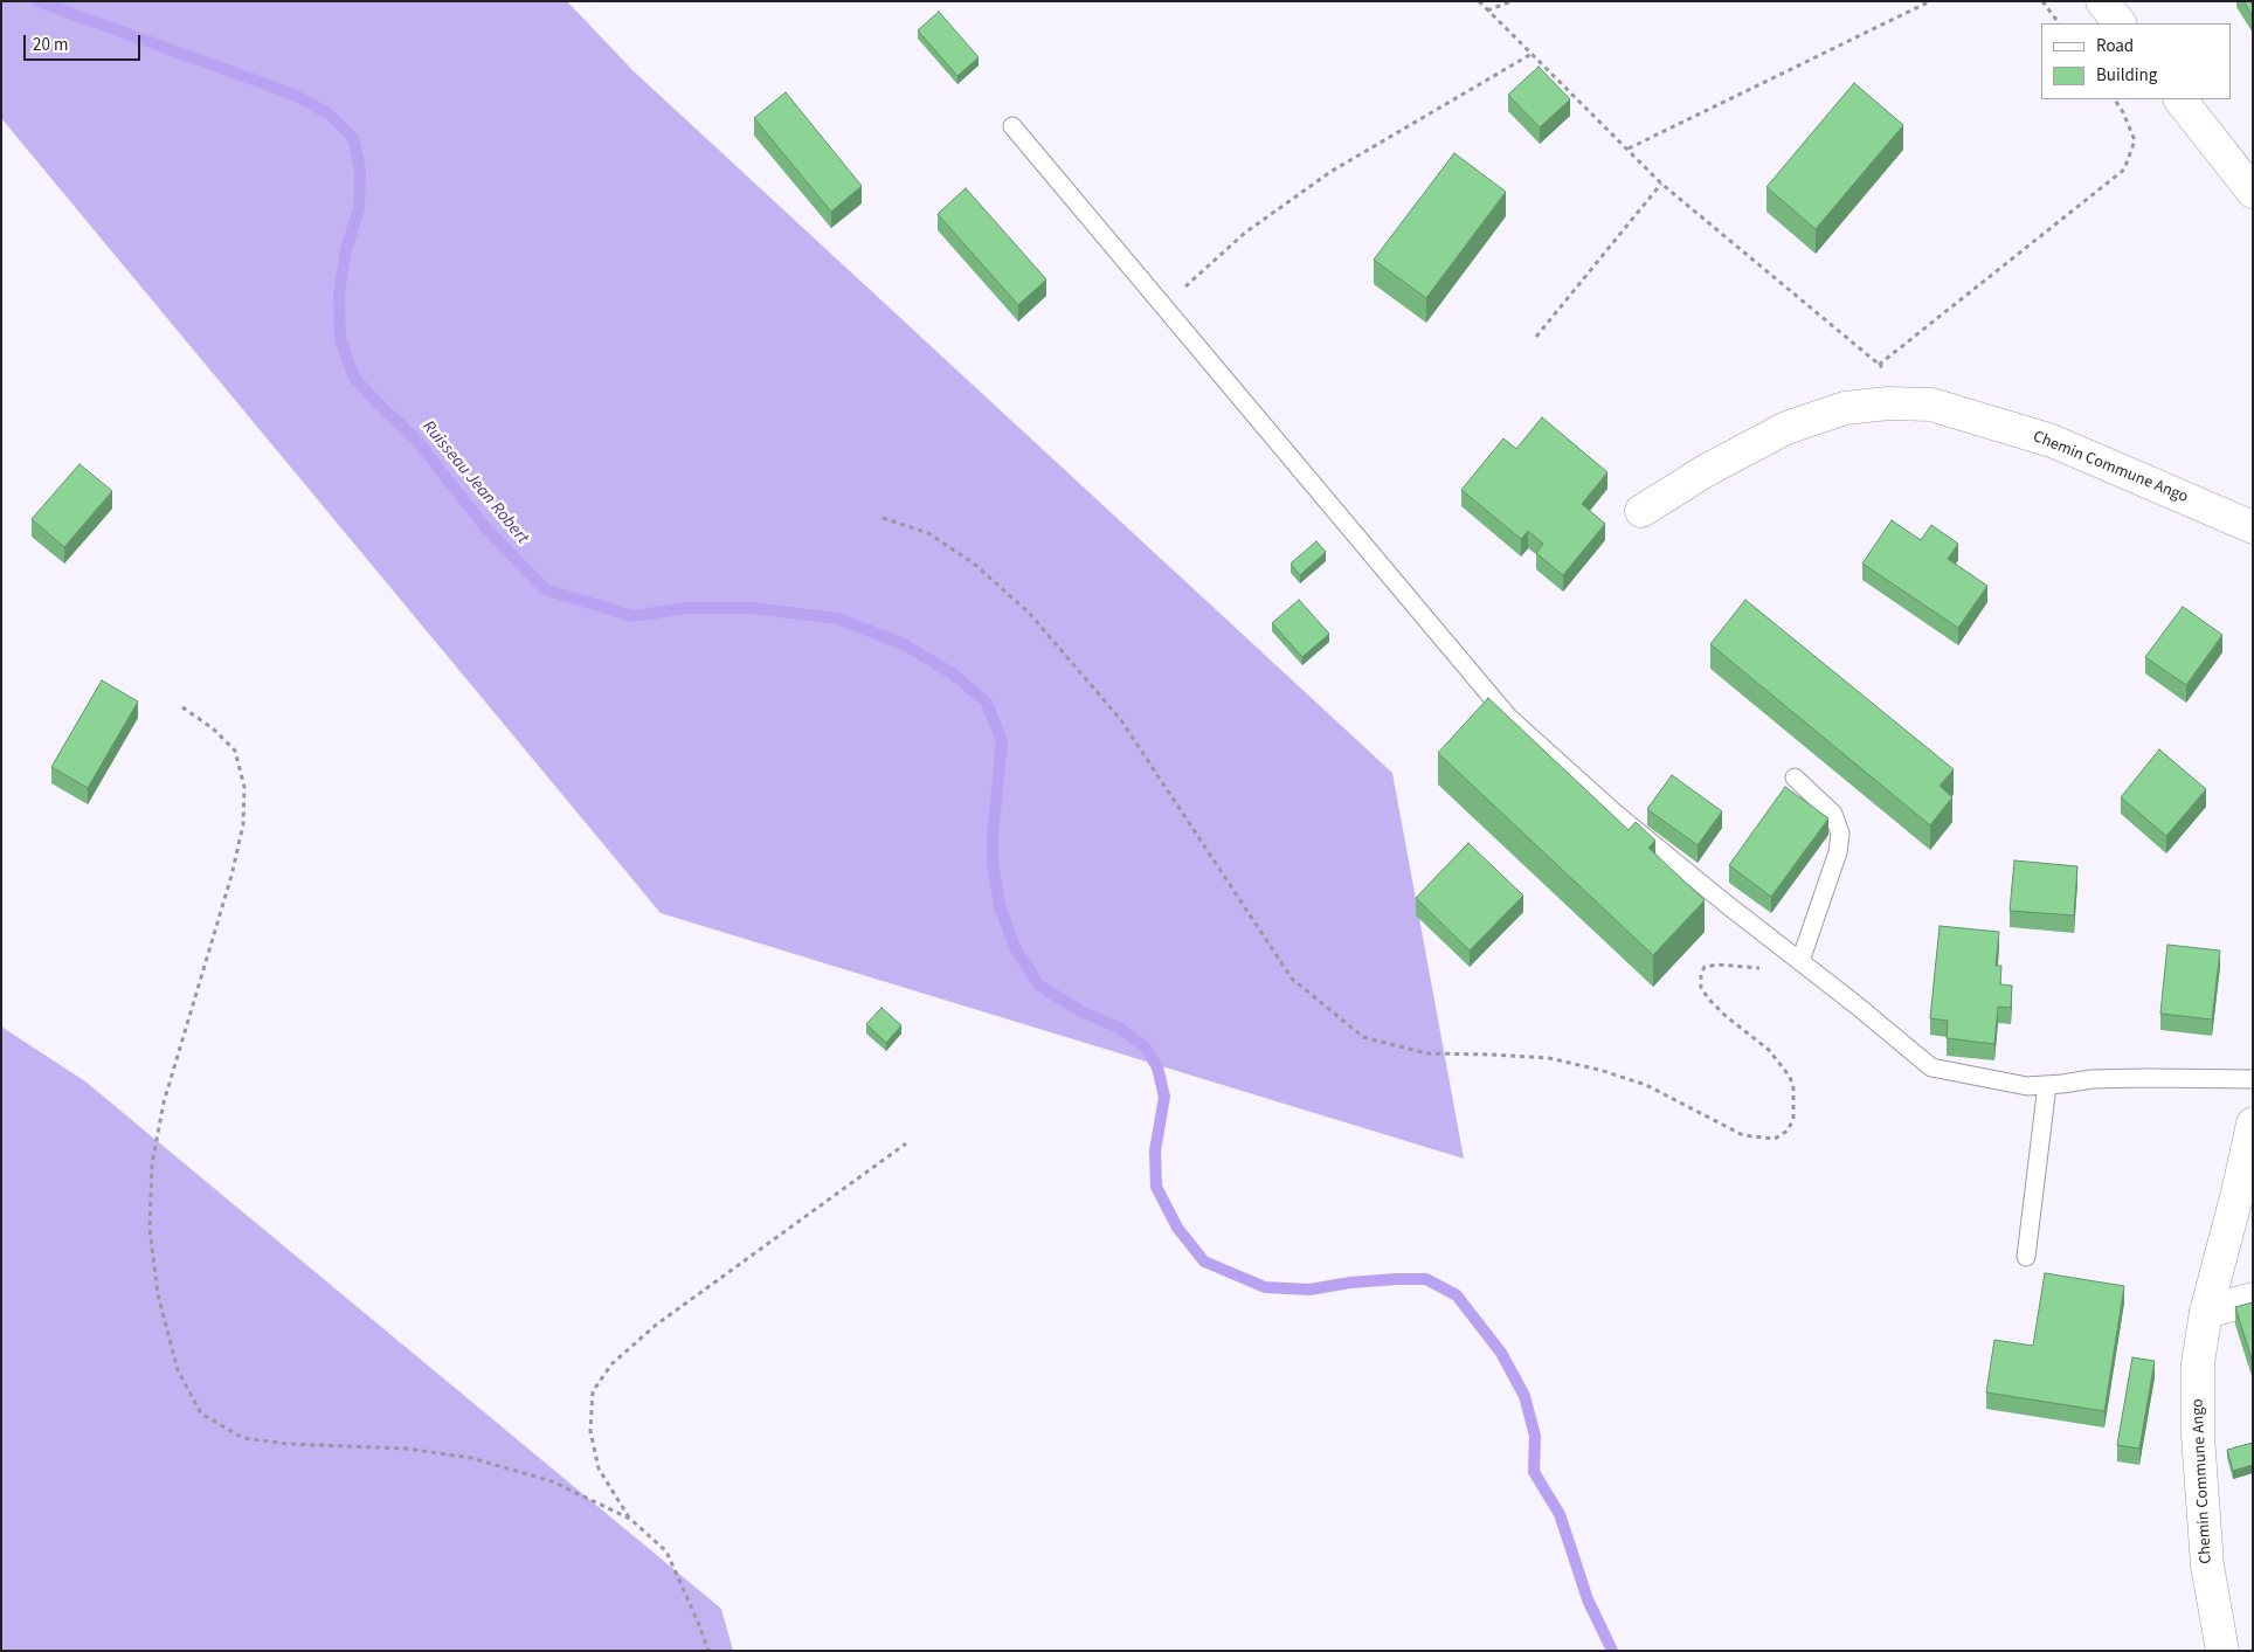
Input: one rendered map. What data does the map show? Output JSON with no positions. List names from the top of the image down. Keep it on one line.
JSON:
{"streets":{"street":["Chemin Commune Ango"]},"water":["Ruisseau Jean Robert"],"legend":["Road","Building"],"scale_bar":"20 m"}
